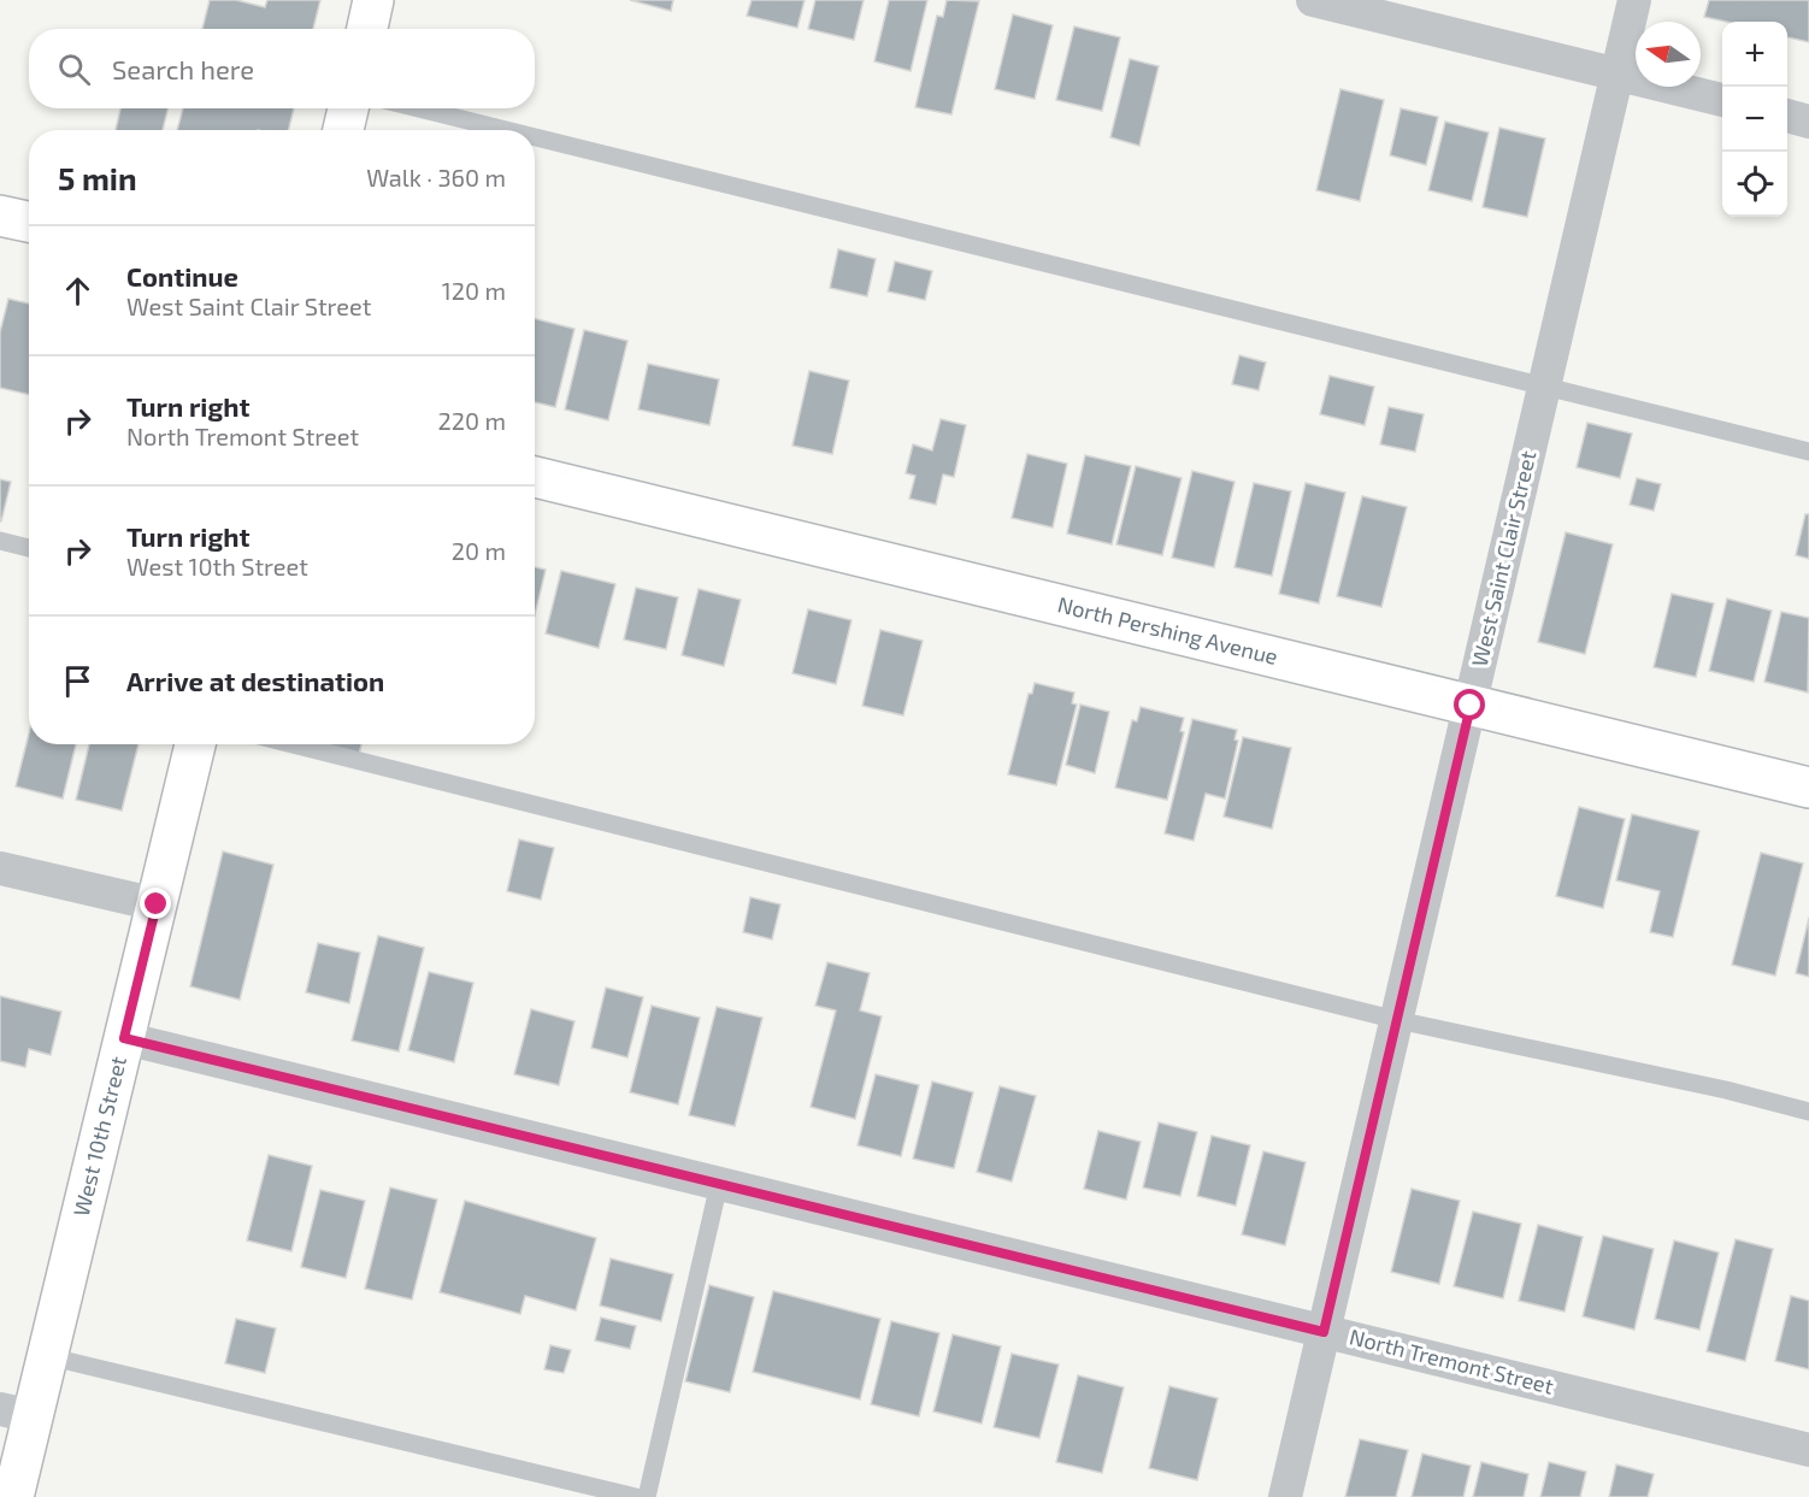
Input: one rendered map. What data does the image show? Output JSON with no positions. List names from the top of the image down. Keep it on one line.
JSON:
{"streets":{"street":["West Saint Clair Street","North Pershing Avenue","West 10th Street","North Tremont Street"]},"crossings":[["West Saint Clair Street","North Pershing Avenue"],["West Saint Clair Street","North Tremont Street"],["West 10th Street","North Tremont Street"]],"north":"left","page":{"map_buttons":["+","−"],"search":"Search here","heading":["5 min","Walk · 360 m"],"list":[["Continue","West Saint Clair Street","120 m"],["Turn right","North Tremont Street","220 m"],["Turn right","West 10th Street","20 m"],"Arrive at destination"]}}
